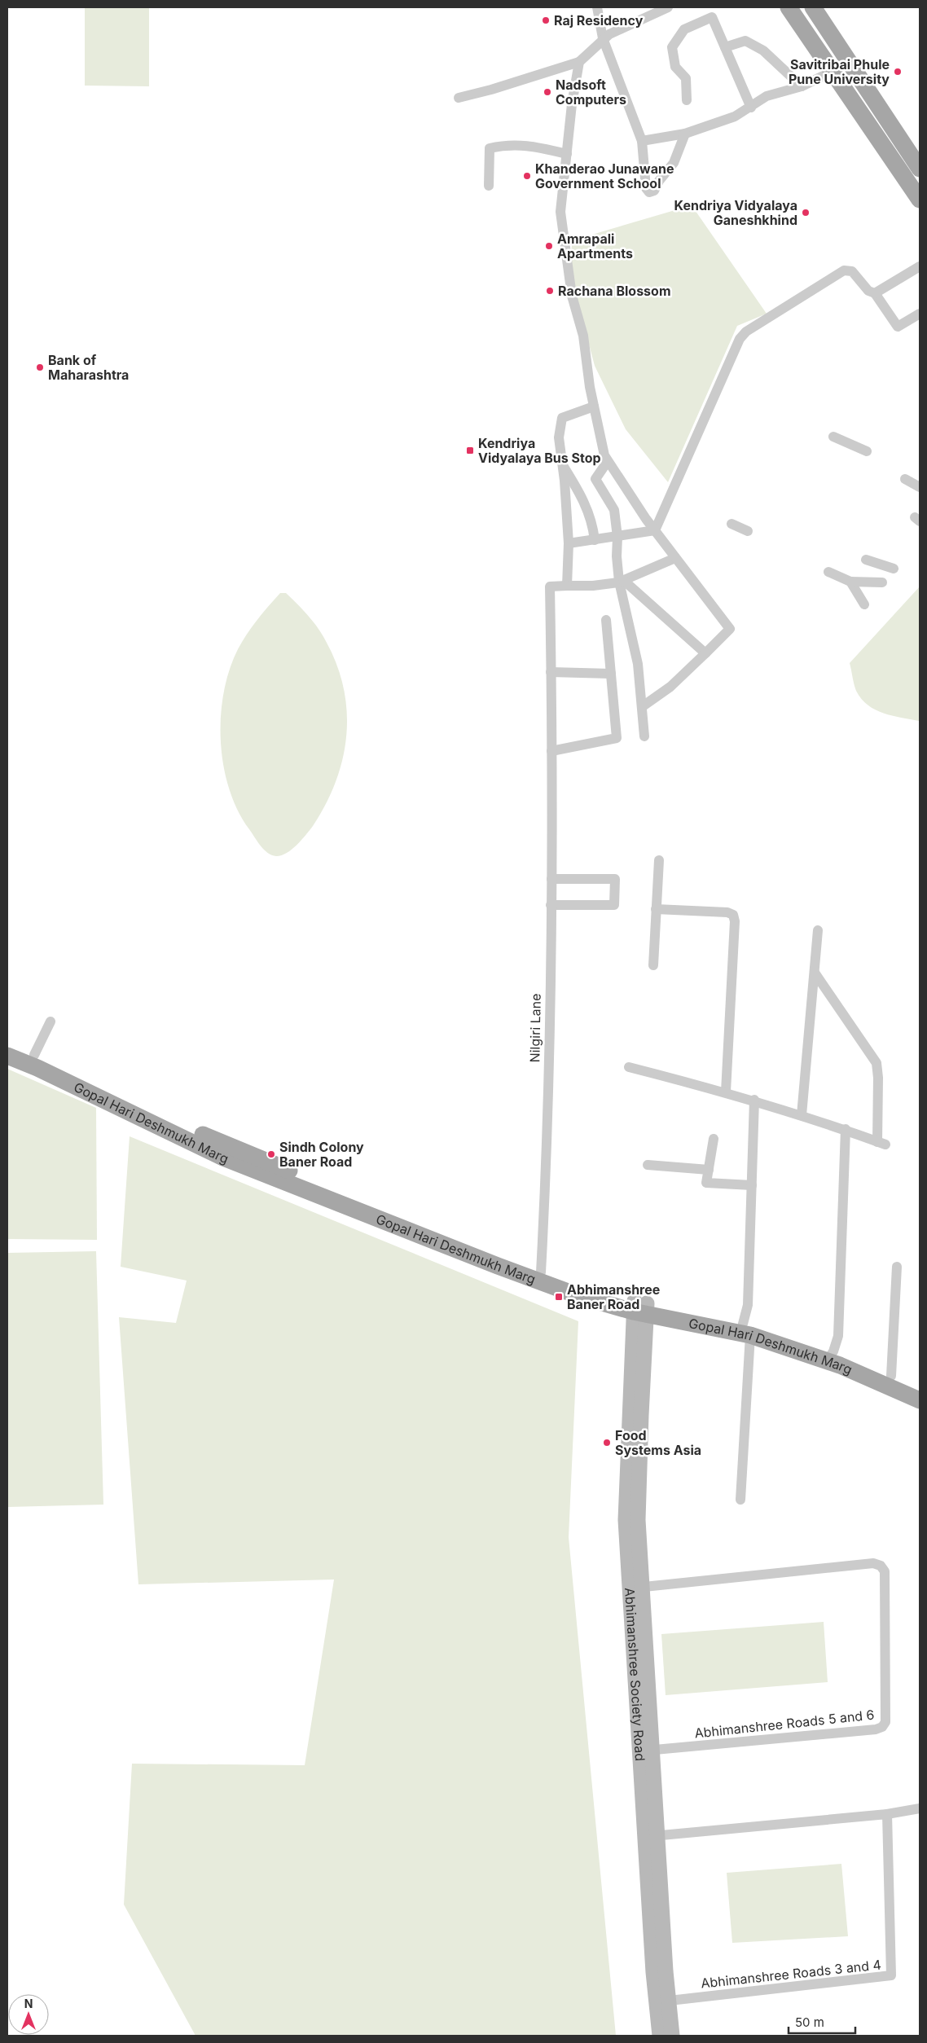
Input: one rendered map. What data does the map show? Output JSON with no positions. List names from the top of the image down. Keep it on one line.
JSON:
{"streets":{"main road":["Gopal Hari Deshmukh Marg"],"street":["Nilgiri Lane","Abhimanshree Society Road","Abhimanshree Roads 5 and 6","Abhimanshree Roads 3 and 4"]},"crossings":[["Nilgiri Lane","Gopal Hari Deshmukh Marg"],["Gopal Hari Deshmukh Marg","Abhimanshree Society Road"],["Abhimanshree Society Road","Abhimanshree Roads 5 and 6"],["Abhimanshree Society Road","Abhimanshree Roads 3 and 4"]],"places":{"other":["Raj Residency","Savitribai Phule Pune University","Nadsoft Computers","Khanderao Junawane Government School","Kendriya Vidyalaya Ganeshkhind","Amrapali Apartments","Rachana Blossom","Bank of Maharashtra","Sindh Colony Baner Road","Food Systems Asia"],"transit":["Kendriya Vidyalaya Bus Stop","Abhimanshree Baner Road"]},"scale_bar":"50 m","north":"top"}
